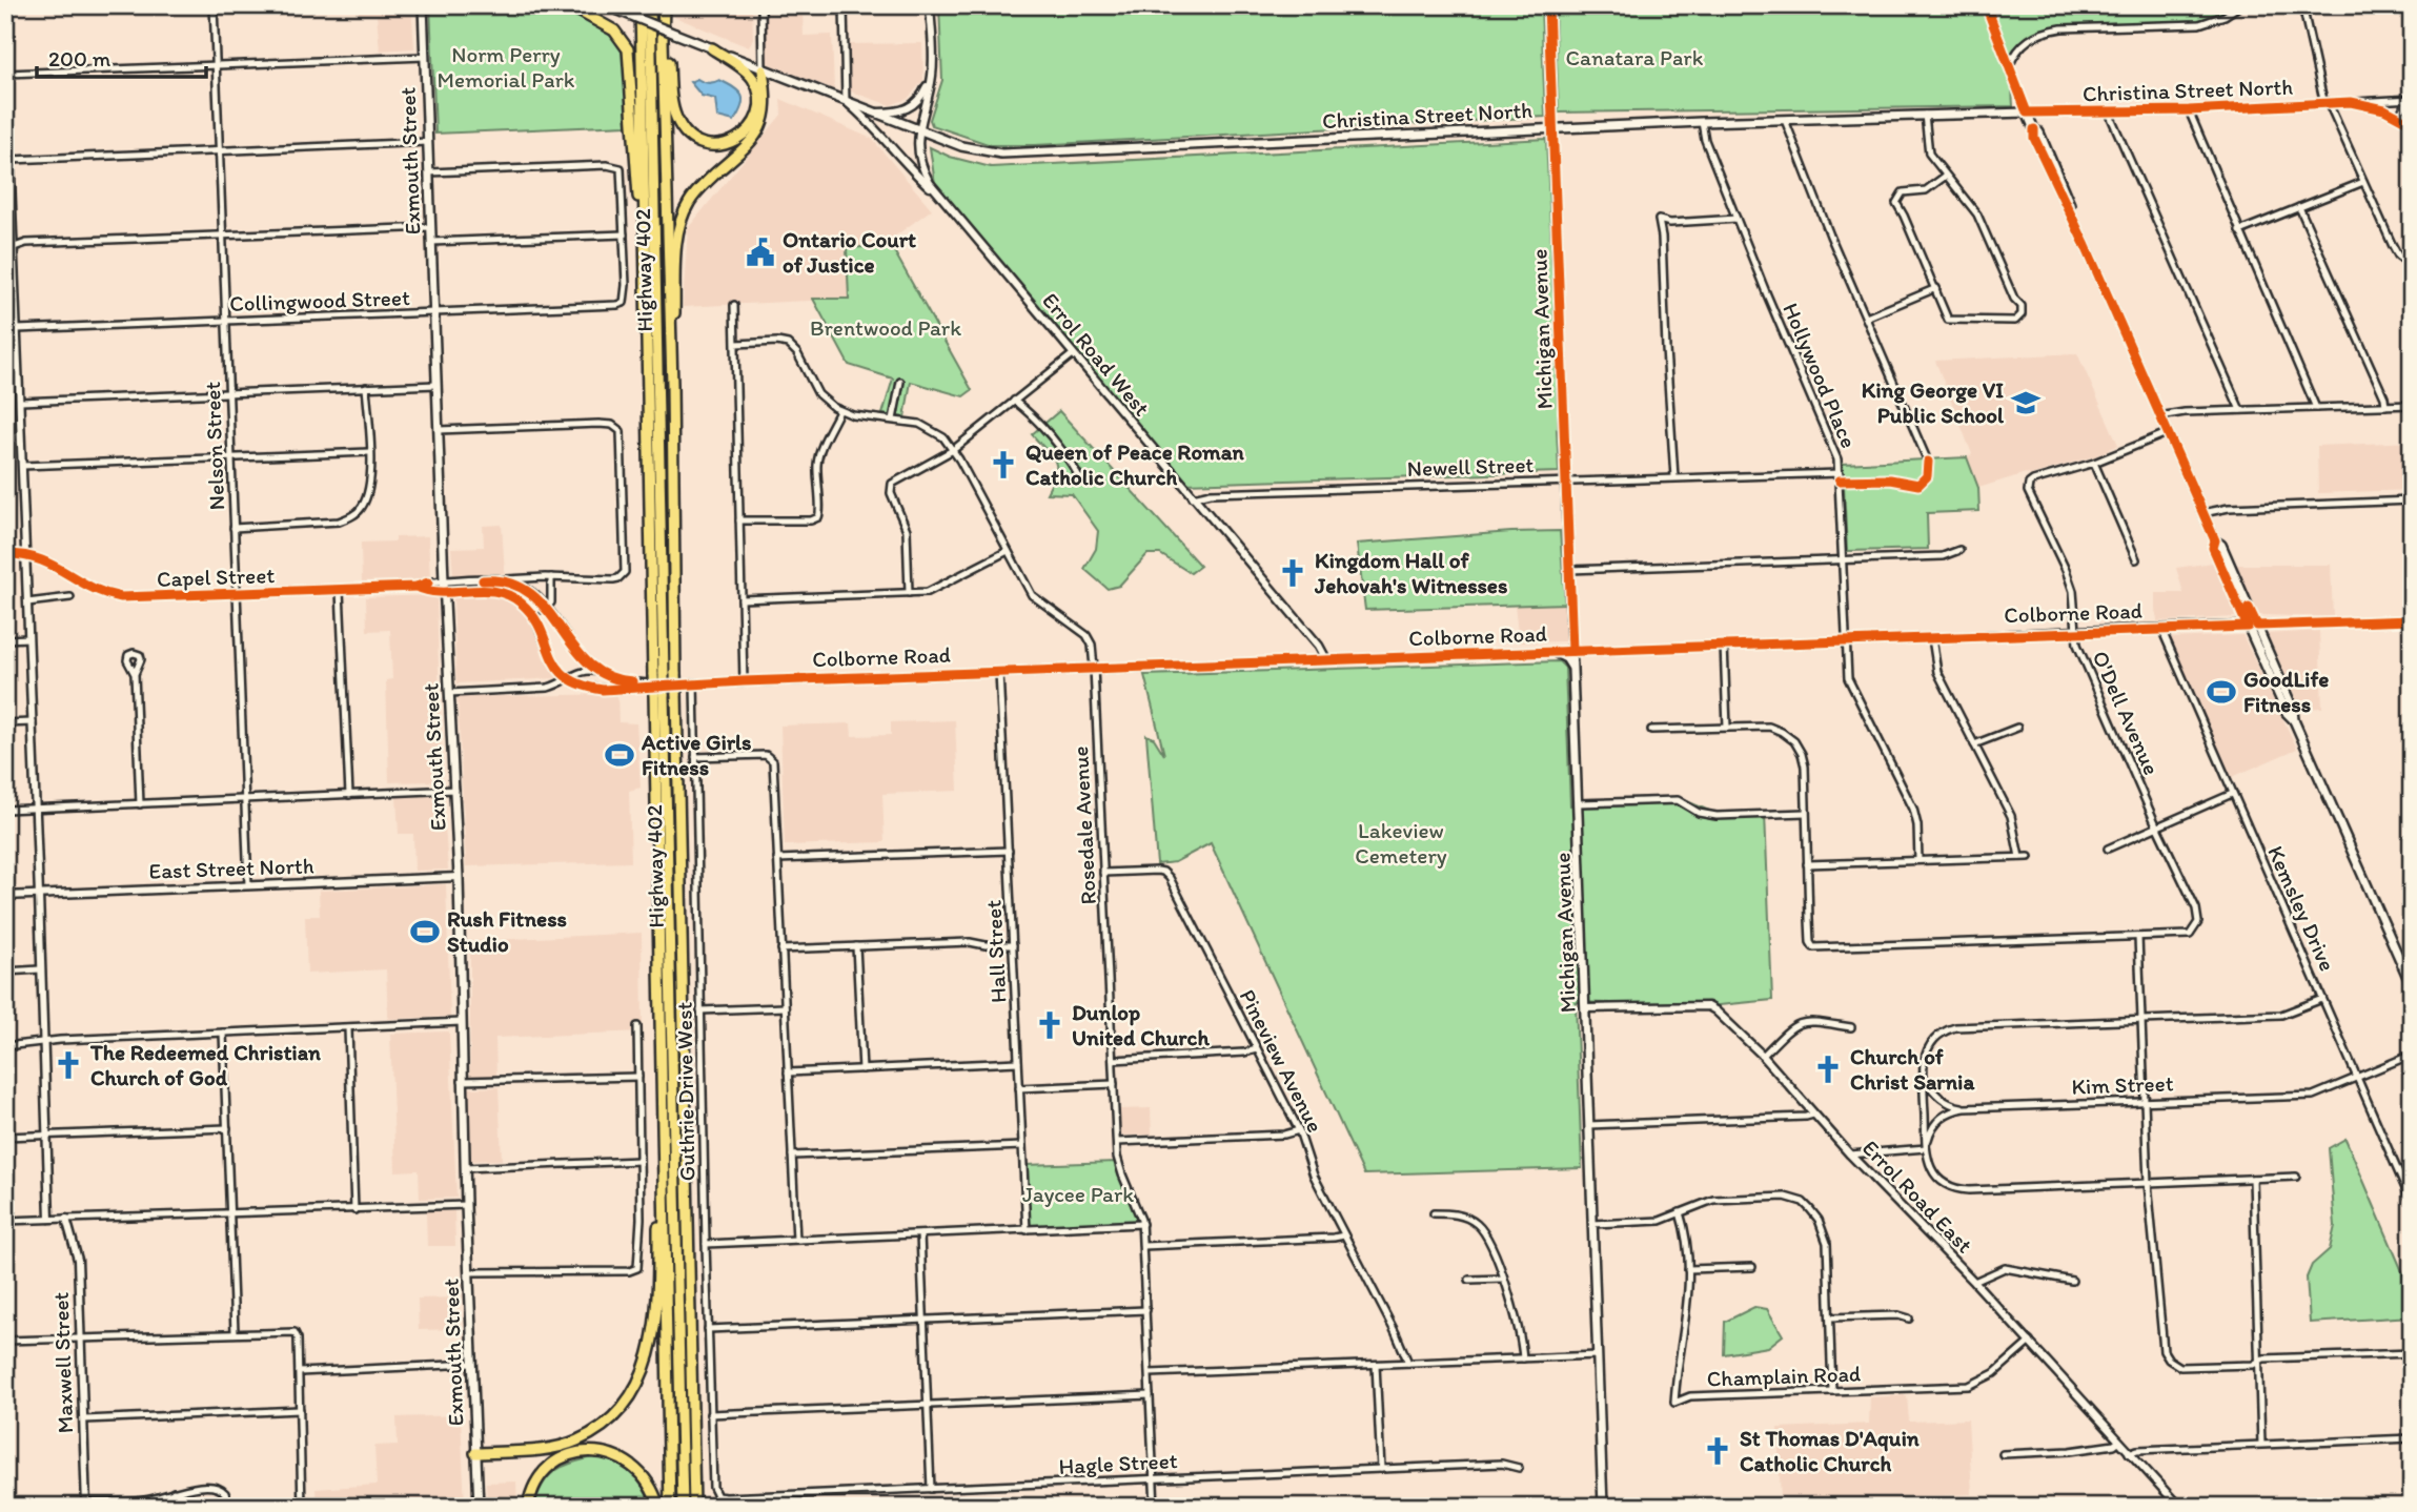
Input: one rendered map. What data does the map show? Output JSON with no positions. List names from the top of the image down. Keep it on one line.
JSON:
{"streets":{"highway":["Highway 402"],"main road":["Christina Street North","Exmouth Street","Michigan Avenue"],"street":["Collingwood Street","Errol Road West","Hollywood Place","Nelson Street","Newell Street","Capel Street","Colborne Road","O'Dell Avenue","Rosedale Avenue","East Street North","Kemsley Drive","Hall Street","Pineview Avenue","Kim Street","Guthrie Drive West","Errol Road East","Maxwell Street","Champlain Road","Hagle Street"]},"crossings":[["Christina Street North","Michigan Avenue"],["Christina Street North","Errol Road West"],["Christina Street North","Hollywood Place"],["Exmouth Street","Collingwood Street"],["Exmouth Street","Capel Street"],["Exmouth Street","Colborne Road"],["Exmouth Street","East Street North"],["Highway 402","Colborne Road"],["Collingwood Street","Nelson Street"],["Michigan Avenue","Newell Street"],["Michigan Avenue","Colborne Road"],["Michigan Avenue","Errol Road East"],["Errol Road West","Newell Street"],["Errol Road West","Colborne Road"],["Hollywood Place","Newell Street"],["Hollywood Place","Colborne Road"],["Nelson Street","Capel Street"],["Nelson Street","East Street North"],["Capel Street","Colborne Road"],["Colborne Road","O'Dell Avenue"],["Colborne Road","Rosedale Avenue"],["Colborne Road","Kemsley Drive"],["Colborne Road","Hall Street"],["Colborne Road","Guthrie Drive West"],["Rosedale Avenue","Pineview Avenue"],["Rosedale Avenue","Hagle Street"],["Kemsley Drive","Kim Street"],["Guthrie Drive West","Hagle Street"],["Errol Road East","Champlain Road"]],"parks":["Norm Perry Memorial Park","Canatara Park","Brentwood Park","Lakeview Cemetery","Jaycee Park"],"places":{"public building":["Ontario Court of Justice"],"school or university":["King George VI Public School"],"church":["Queen of Peace Roman Catholic Church","Kingdom Hall of Jehovah's Witnesses","Dunlop United Church","The Redeemed Christian Church of God","Church of Christ Sarnia","St Thomas D'Aquin Catholic Church"],"sports":["GoodLife Fitness","Active Girls Fitness","Rush Fitness Studio"]},"scale_bar":"200 m"}
